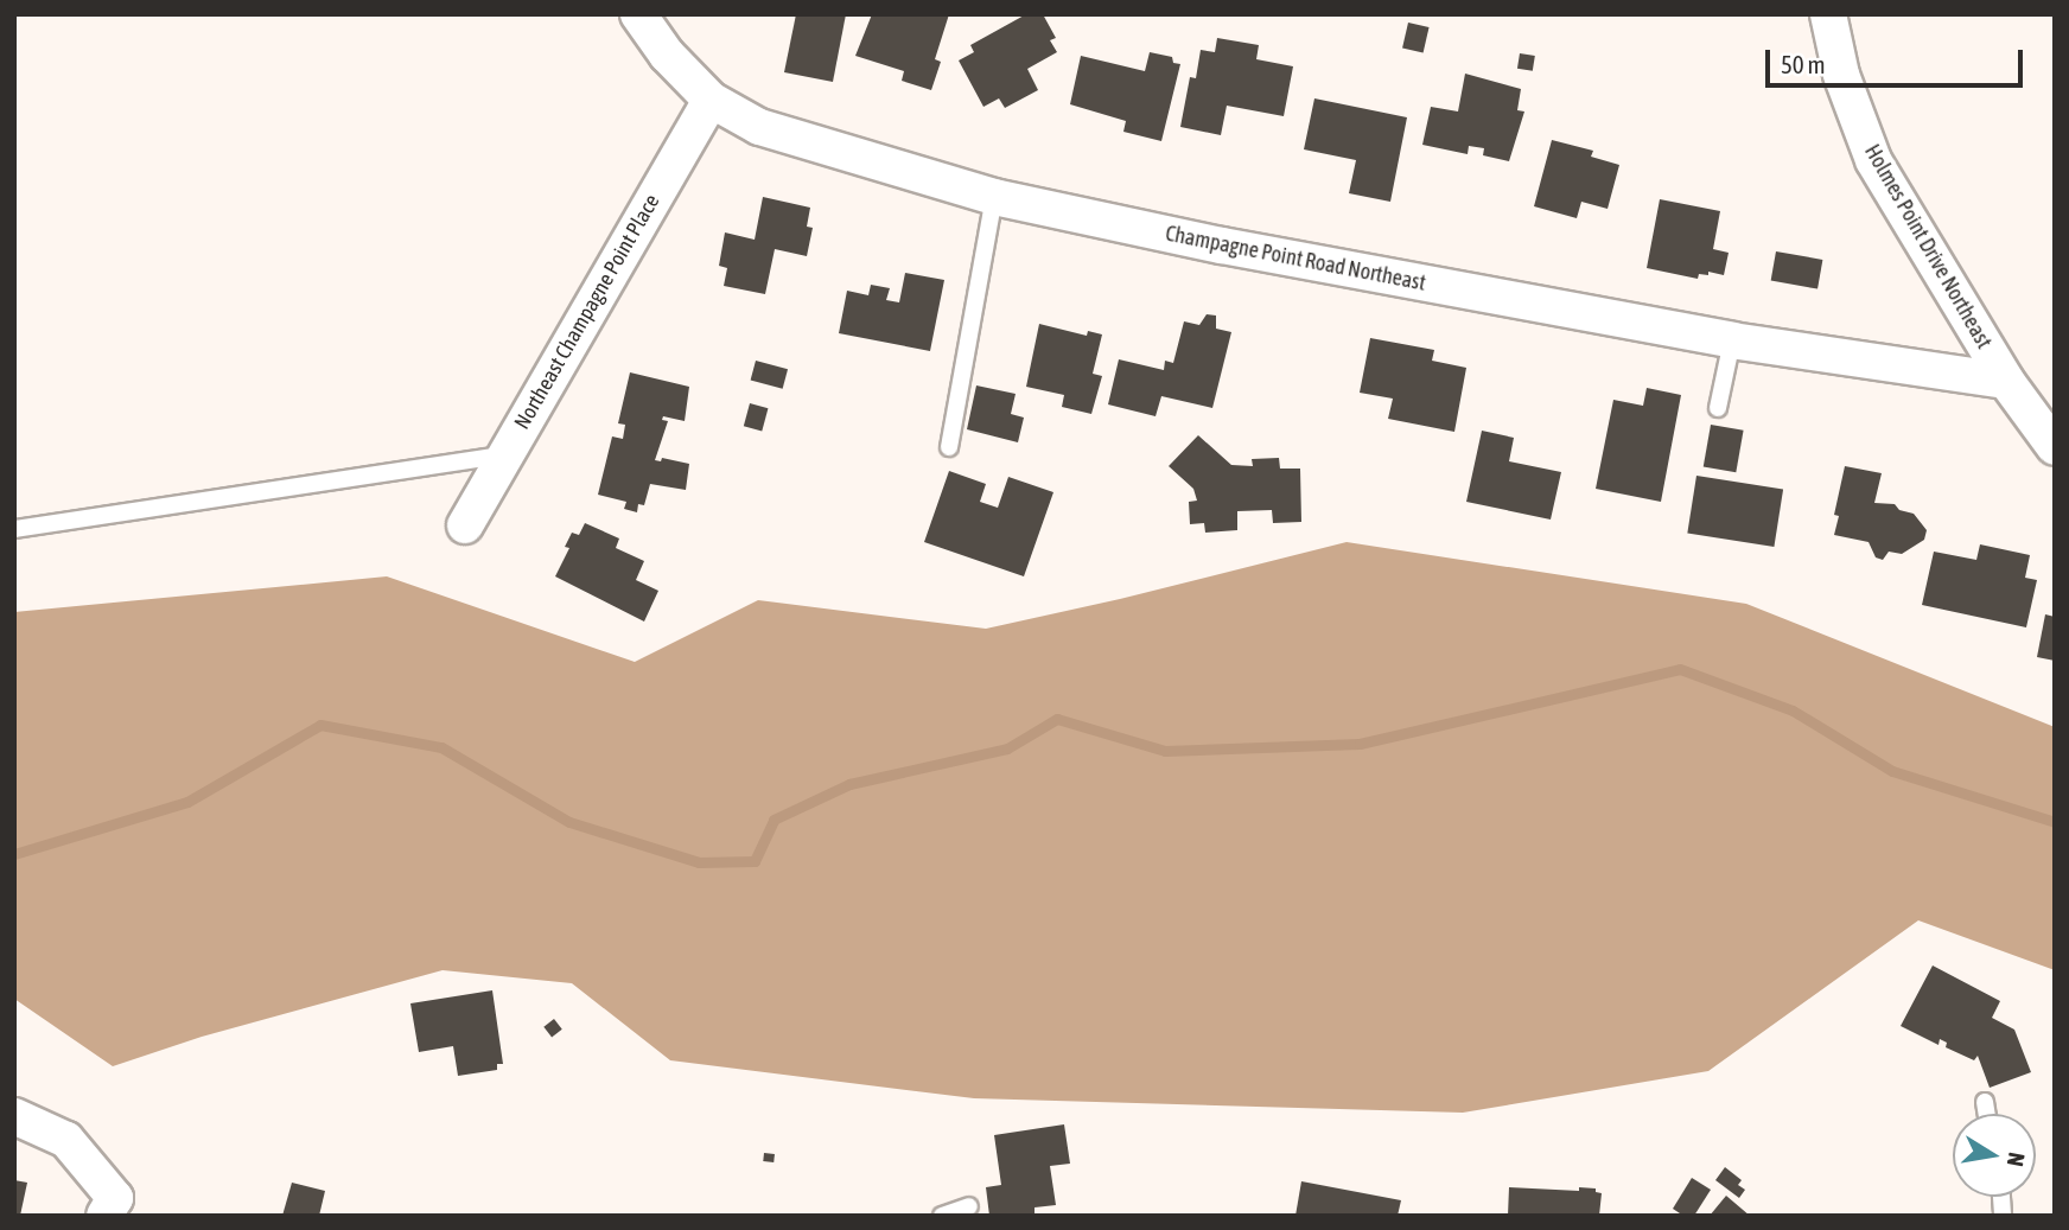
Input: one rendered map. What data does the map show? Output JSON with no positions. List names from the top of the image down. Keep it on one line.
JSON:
{"streets":{"street":["Holmes Point Drive Northeast","Champagne Point Road Northeast","Northeast Champagne Point Place"]},"crossings":[["Holmes Point Drive Northeast","Champagne Point Road Northeast"],["Champagne Point Road Northeast","Northeast Champagne Point Place"]],"scale_bar":"50 m","north":"right"}
